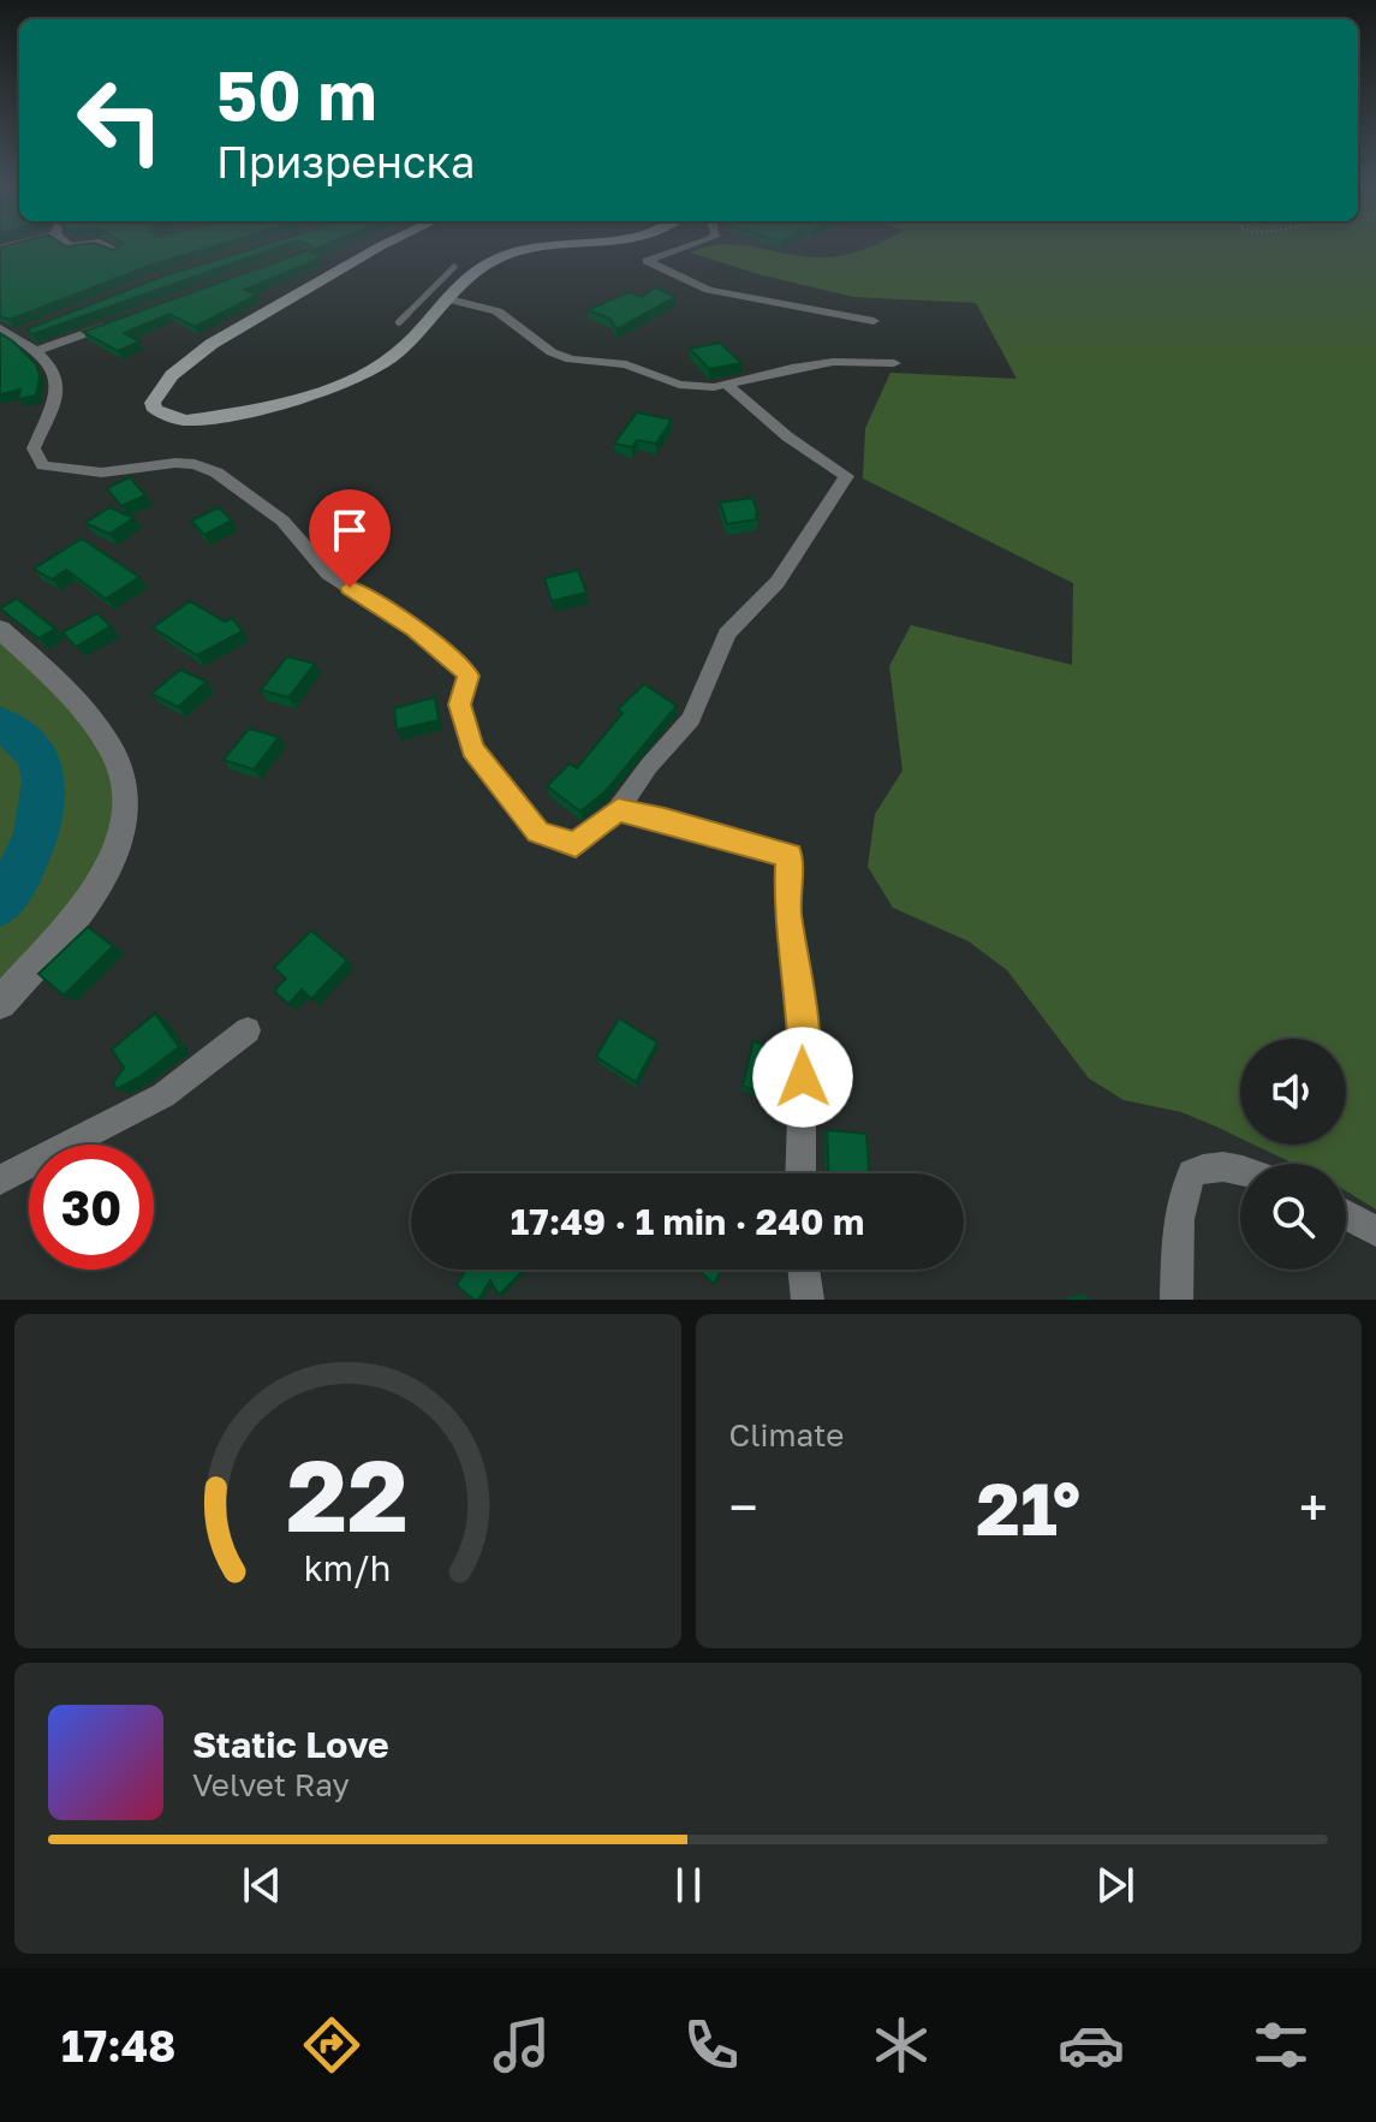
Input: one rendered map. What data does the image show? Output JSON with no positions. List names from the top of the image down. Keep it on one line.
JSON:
{"page":{"turn":["50 m","Призренска"],"limit":"30","trip":"17:49 · 1 min · 240 m","tile":"Climate","heat":["−","21°","+"],"song":["Static Love","Velvet Ray"],"tabs":"17:48","gauge":["22","km/h"]}}
